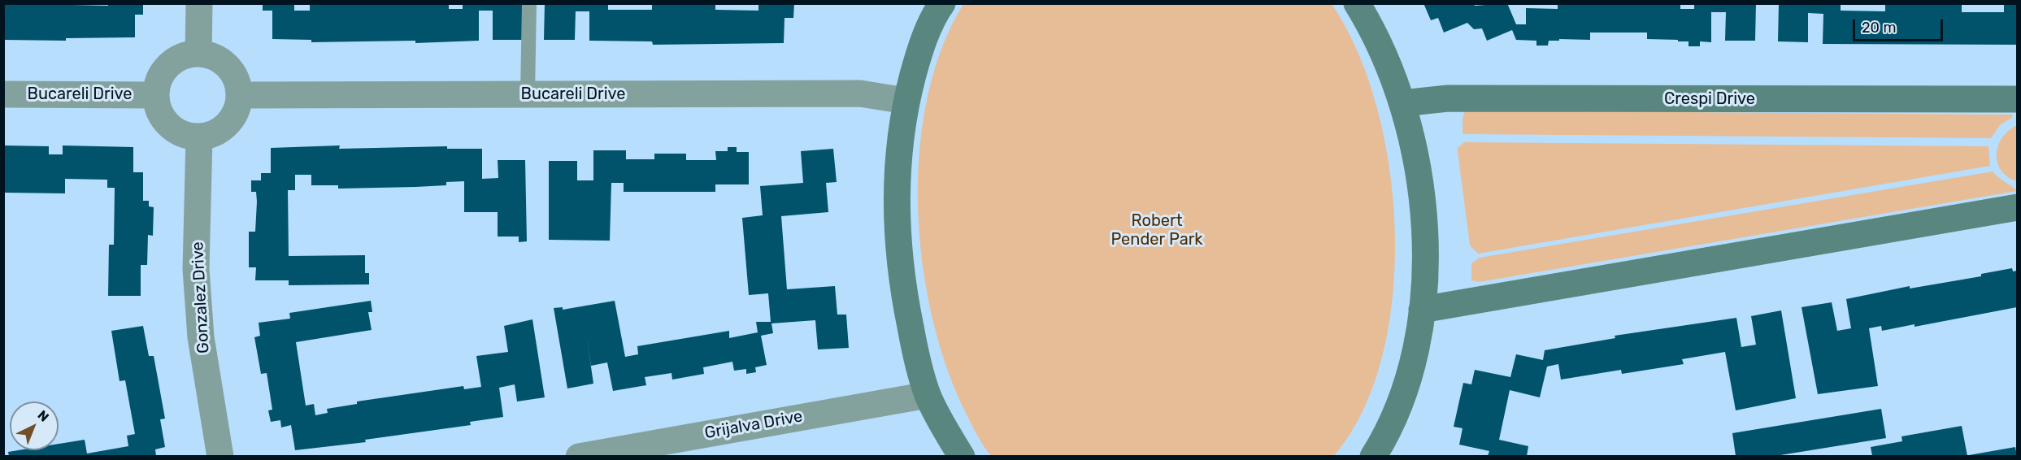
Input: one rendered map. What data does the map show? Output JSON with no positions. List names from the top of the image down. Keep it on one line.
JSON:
{"streets":{"street":["Bucareli Drive","Crespi Drive","Gonzalez Drive","Grijalva Drive"]},"crossings":[["Bucareli Drive","Gonzalez Drive"]],"parks":["Robert Pender Park"],"scale_bar":"20 m","north":"top right"}
